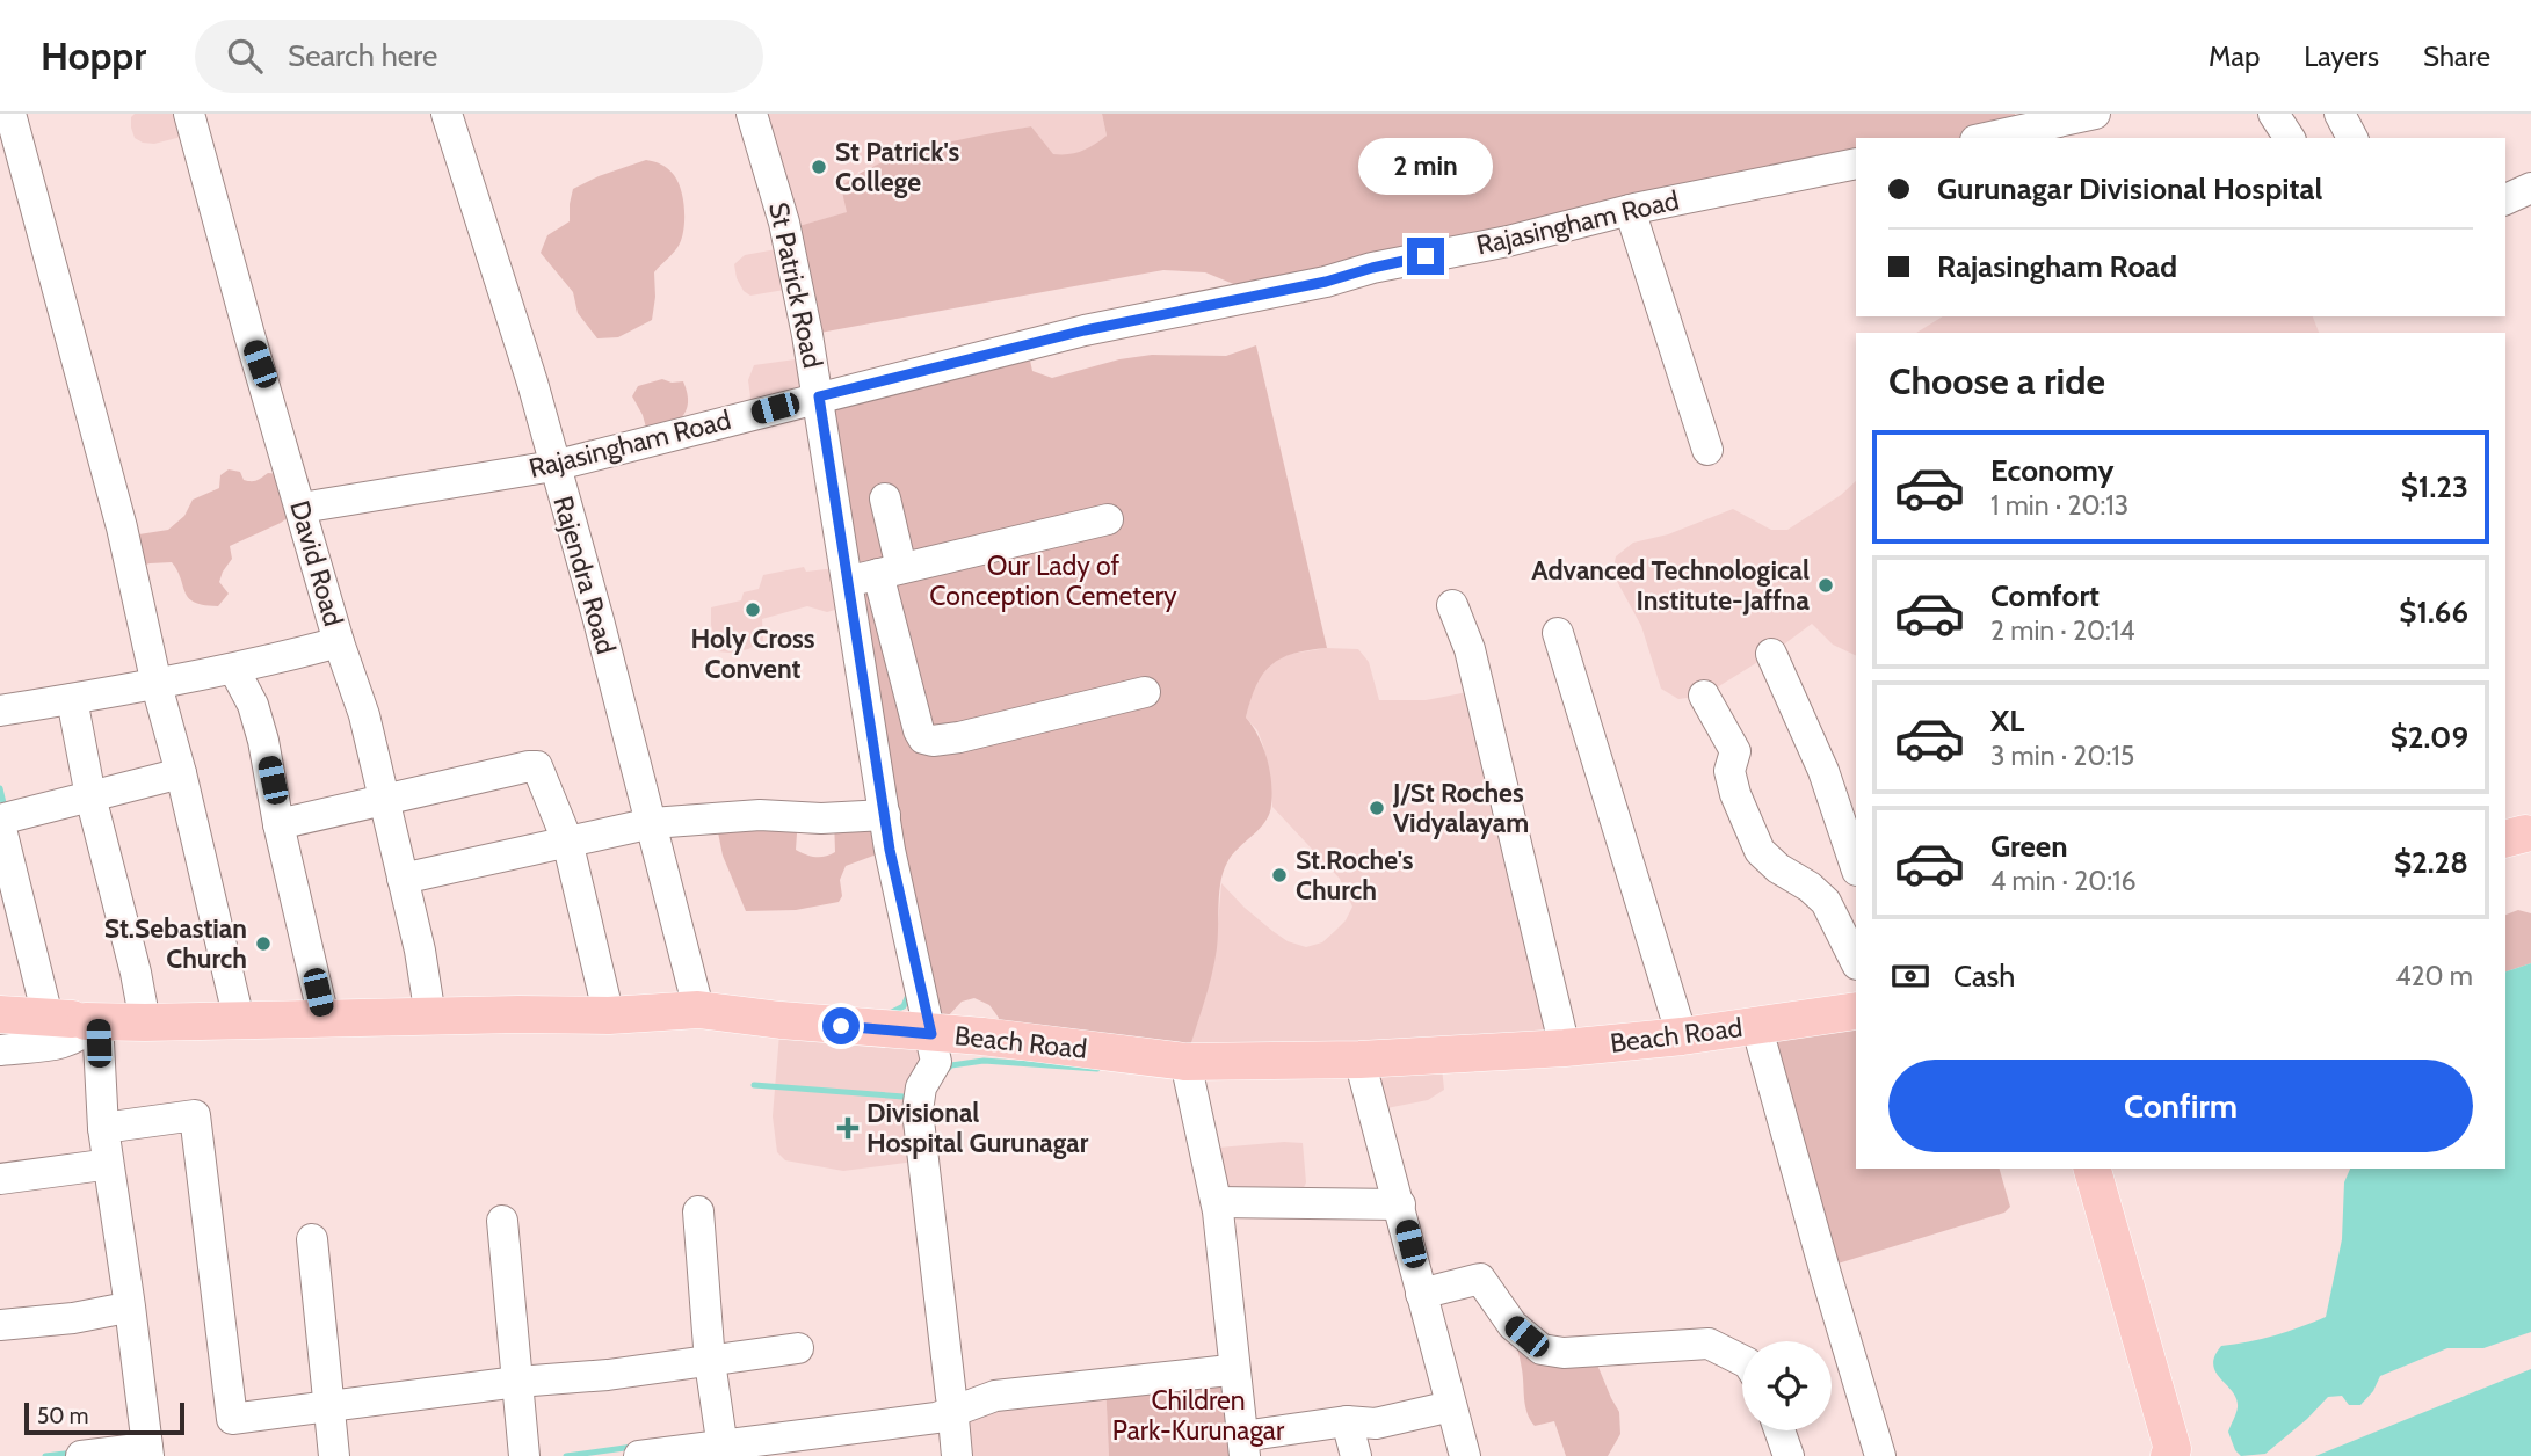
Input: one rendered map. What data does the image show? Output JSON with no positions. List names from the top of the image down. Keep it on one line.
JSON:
{"streets":{"main road":["Beach Road"],"street":["Rajasingham Road","St Patrick Road","David Road","Rajendra Road"]},"crossings":[["Rajasingham Road","St Patrick Road"],["Rajasingham Road","David Road"],["Rajasingham Road","Rajendra Road"],["St Patrick Road","Beach Road"],["David Road","Beach Road"]],"parks":["Our Lady of Conception Cemetery","Children Park-Kurunagar"],"places":{"other":["St Patrick's College","Advanced Technological Institute-Jaffna","Holy Cross Convent","J/St Roches Vidyalayam","St.Roche's Church","St.Sebastian Church"],"health":["Divisional Hospital Gurunagar"]},"scale_bar":"50 m","page":{"header":"Hoppr","search":"Search here","nav":["Map","Layers","Share"],"bubble":"2 min","banner":["Gurunagar Divisional Hospital","Rajasingham Road"],"heading":"Choose a ride","list":[{"name":"Economy","note":"1 min · 20:13","value":"$1.23"},{"name":"Comfort","note":"2 min · 20:14","value":"$1.66"},{"name":"XL","note":"3 min · 20:15","value":"$2.09"},{"name":"Green","note":"4 min · 20:16","value":"$2.28"}],"pay":["Cash","420 m"],"buttons":"Confirm","scale":"50 m"}}
